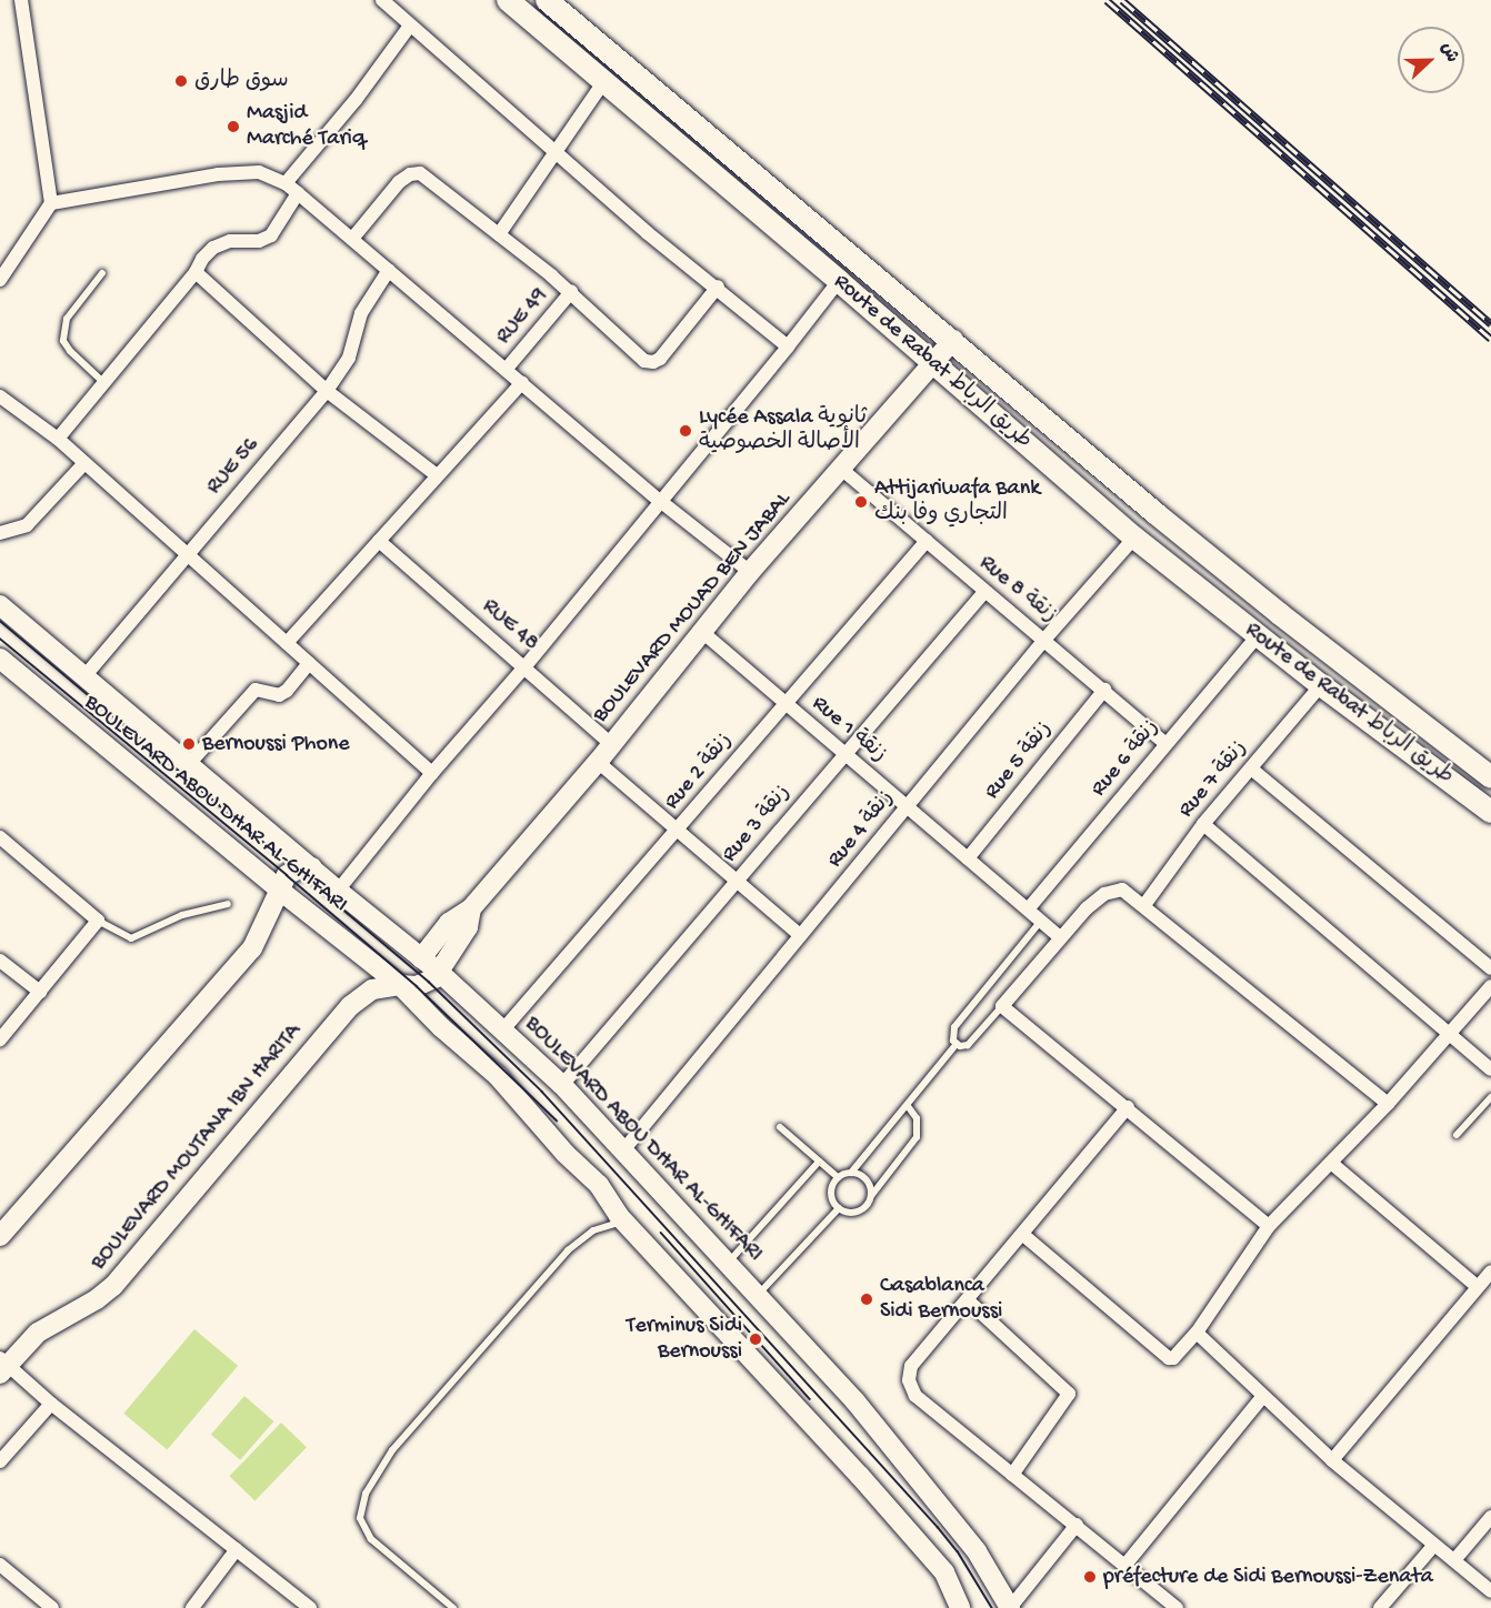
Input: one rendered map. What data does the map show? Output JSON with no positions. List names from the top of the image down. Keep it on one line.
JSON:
{"streets":{"main road":["Route de Rabat طريق الرباط"],"street":["RUE 49","RUE 56","Rue 8 زنقة","BOULEVARD MOUAD BEN JABAL","RUE 48","Rue 1 زنقة","Rue 6 زنقة","Rue 5 زنقة","Rue 2 زنقة","Rue 7 زنقة","BOULEVARD ABOU DHAR AL-GHIFARI","Rue 3 زنقة","Rue 4 زنقة","BOULEVARD MOUTANA IBN HARITA"]},"crossings":[["Route de Rabat طريق الرباط","BOULEVARD MOUAD BEN JABAL"],["Route de Rabat طريق الرباط","Rue 6 زنقة"],["Route de Rabat طريق الرباط","Rue 7 زنقة"],["Route de Rabat طريق الرباط","Rue 4 زنقة"],["RUE 56","BOULEVARD ABOU DHAR AL-GHIFARI"],["Rue 8 زنقة","BOULEVARD MOUAD BEN JABAL"],["Rue 8 زنقة","Rue 6 زنقة"],["Rue 8 زنقة","Rue 5 زنقة"],["Rue 8 زنقة","Rue 2 زنقة"],["Rue 8 زنقة","Rue 3 زنقة"],["Rue 8 زنقة","Rue 4 زنقة"],["BOULEVARD MOUAD BEN JABAL","RUE 48"],["BOULEVARD MOUAD BEN JABAL","Rue 1 زنقة"],["BOULEVARD MOUAD BEN JABAL","BOULEVARD ABOU DHAR AL-GHIFARI"],["BOULEVARD MOUAD BEN JABAL","BOULEVARD MOUTANA IBN HARITA"],["Rue 1 زنقة","Rue 6 زنقة"],["Rue 1 زنقة","Rue 5 زنقة"],["Rue 1 زنقة","Rue 2 زنقة"],["Rue 1 زنقة","Rue 3 زنقة"],["Rue 1 زنقة","Rue 4 زنقة"],["Rue 2 زنقة","BOULEVARD ABOU DHAR AL-GHIFARI"],["BOULEVARD ABOU DHAR AL-GHIFARI","Rue 3 زنقة"],["BOULEVARD ABOU DHAR AL-GHIFARI","Rue 4 زنقة"],["BOULEVARD ABOU DHAR AL-GHIFARI","BOULEVARD MOUTANA IBN HARITA"]],"places":["سوق طارق","Masjid Marché Tariq","Lycée Assala ثانوية الأصالة الخصوصية","Attijariwafa Bank التجاري وفا بنك","Bernoussi Phone","Casablanca Sidi Bernoussi","Terminus Sidi Bernoussi","préfecture de Sidi Bernoussi-Zenata"],"north":"right"}
